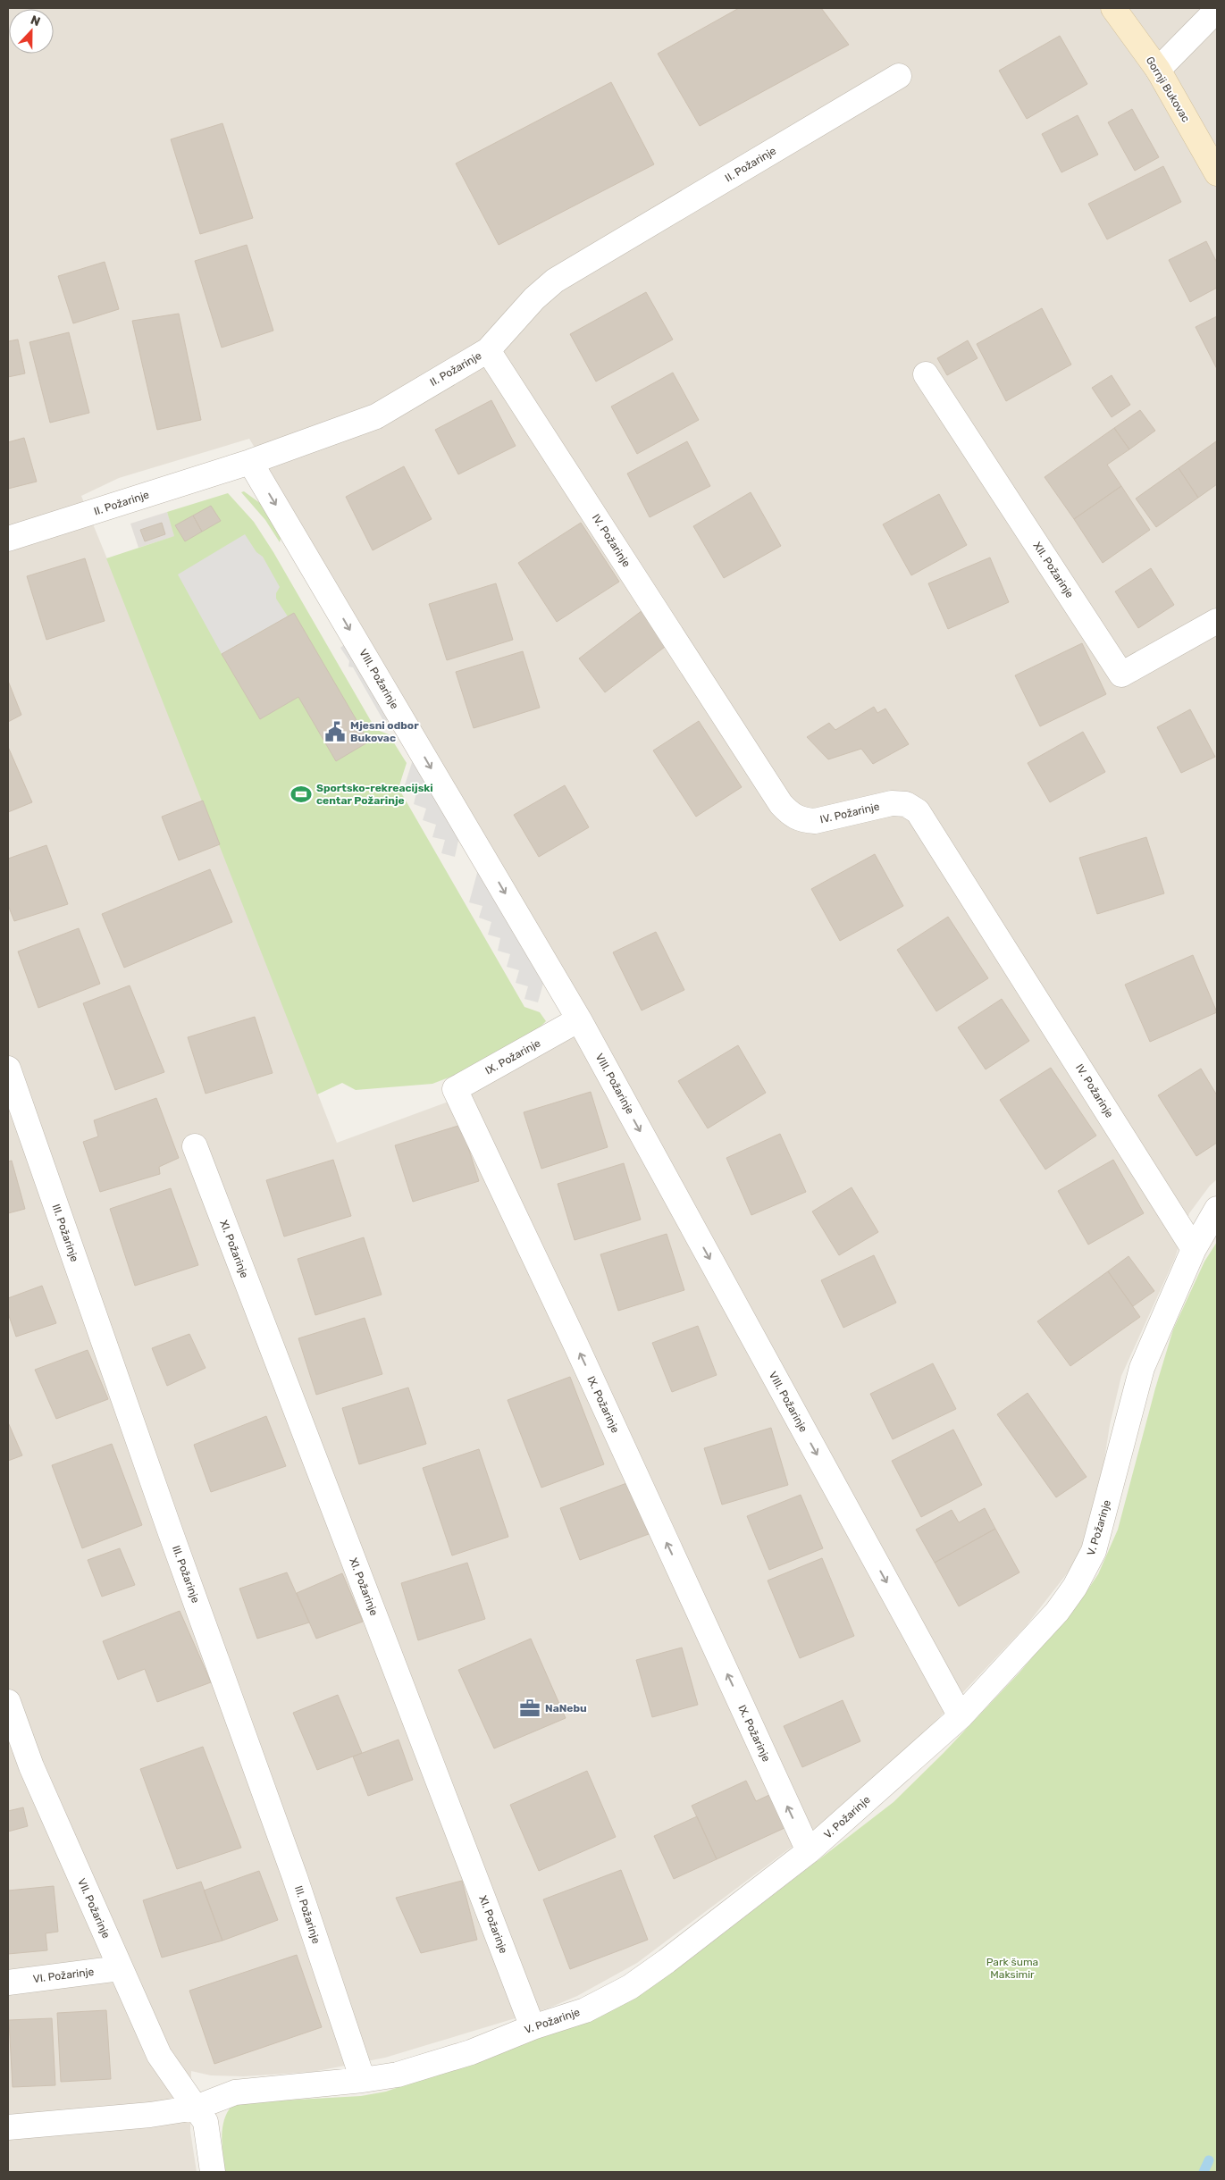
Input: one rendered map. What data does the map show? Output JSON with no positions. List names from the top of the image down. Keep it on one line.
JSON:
{"streets":{"street":["Gornji Bukovac","II. Požarinje","IV. Požarinje","XII. Požarinje","VIII. Požarinje","IX. Požarinje","III. Požarinje","XI. Požarinje","V. Požarinje","VII. Požarinje","VI. Požarinje"]},"crossings":[["II. Požarinje","IV. Požarinje"],["II. Požarinje","VIII. Požarinje"],["IV. Požarinje","V. Požarinje"],["VIII. Požarinje","IX. Požarinje"],["VIII. Požarinje","V. Požarinje"],["IX. Požarinje","V. Požarinje"],["III. Požarinje","V. Požarinje"],["XI. Požarinje","V. Požarinje"],["V. Požarinje","VII. Požarinje"],["VII. Požarinje","VI. Požarinje"]],"one_way":["VIII. Požarinje","IX. Požarinje"],"parks":["Park šuma Maksimir"],"places":{"public building":["Mjesni odbor Bukovac"],"sports":["Sportsko-rekreacijski centar Požarinje"],"office":["NaNebu"]},"north":"top"}
